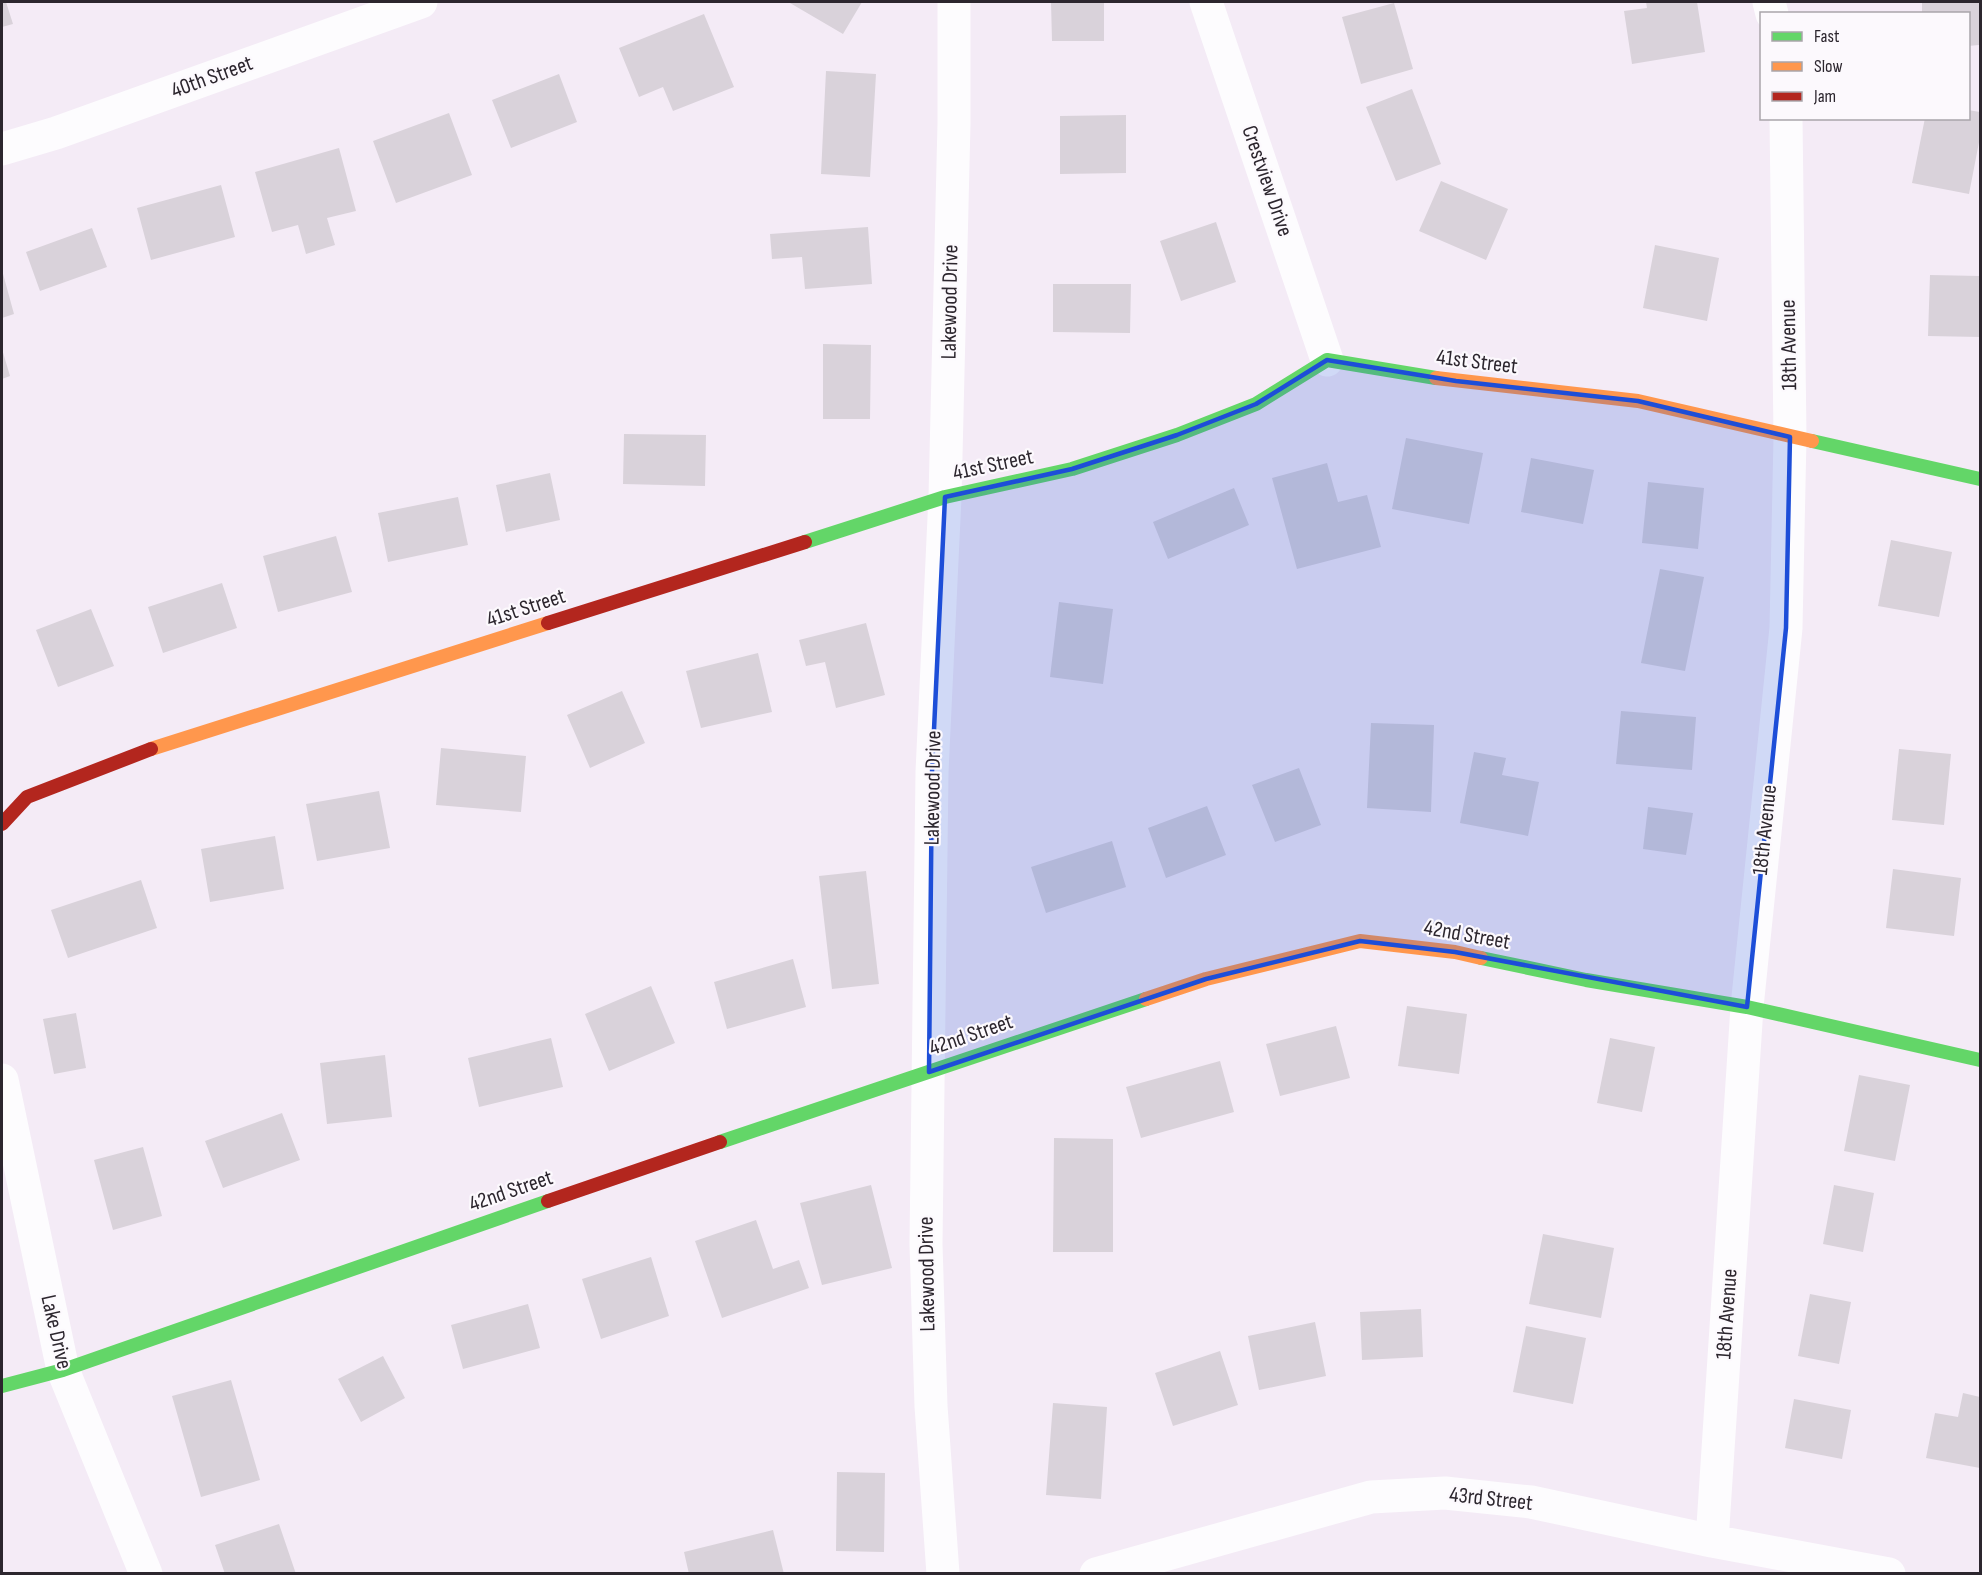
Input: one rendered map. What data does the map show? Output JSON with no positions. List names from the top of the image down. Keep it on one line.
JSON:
{"streets":{"street":["40th Street","Crestview Drive","Lakewood Drive","18th Avenue","41st Street","42nd Street","Lake Drive","43rd Street"]},"crossings":[["Crestview Drive","41st Street"],["Lakewood Drive","41st Street"],["Lakewood Drive","42nd Street"],["18th Avenue","41st Street"],["18th Avenue","42nd Street"],["18th Avenue","43rd Street"],["42nd Street","Lake Drive"]],"legend":["Fast","Slow","Jam"]}
